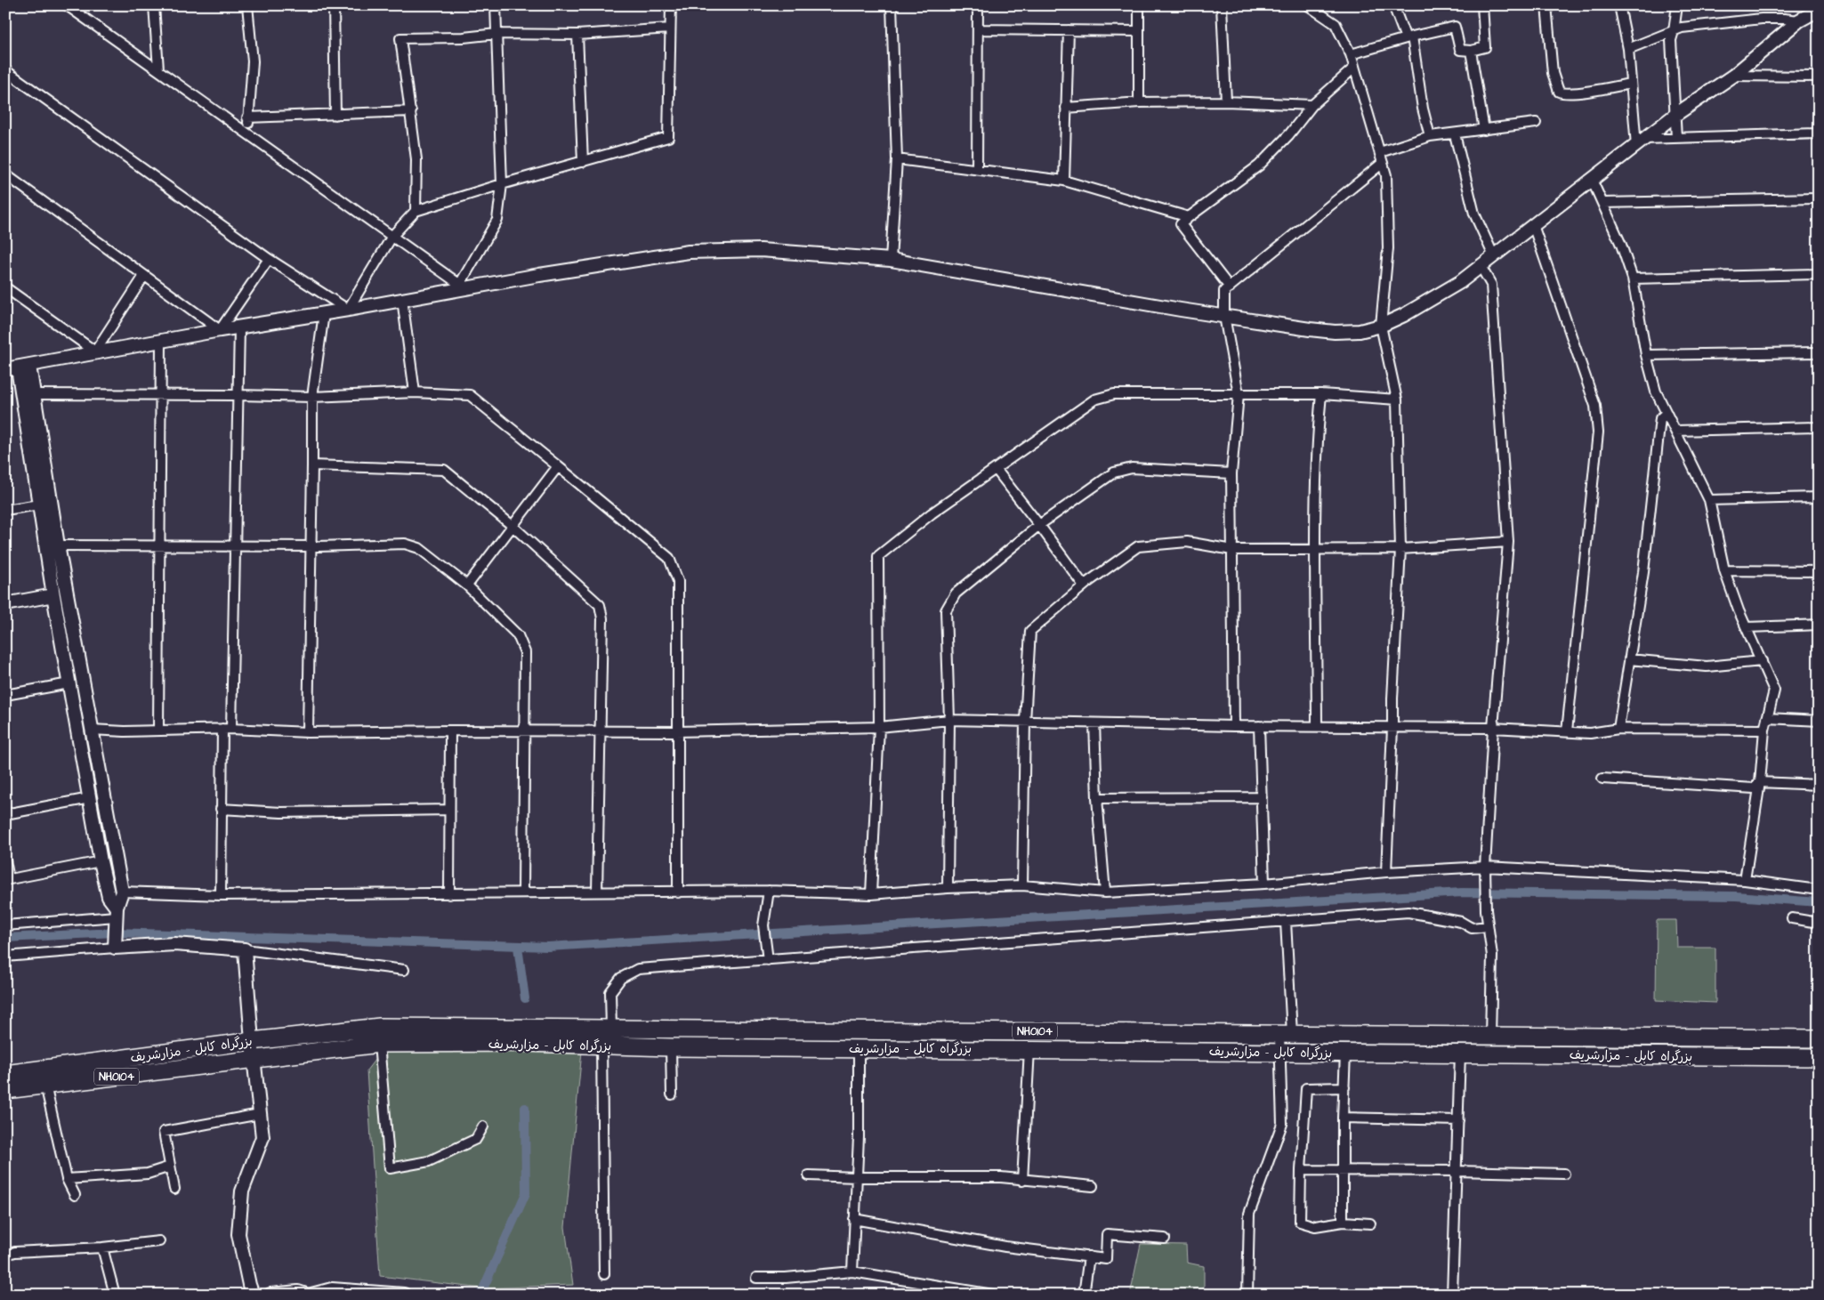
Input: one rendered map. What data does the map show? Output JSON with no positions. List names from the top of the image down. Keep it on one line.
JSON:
{"streets":{"highway":["NH0104","بزرگراه کابل - مزارشریف"]}}
